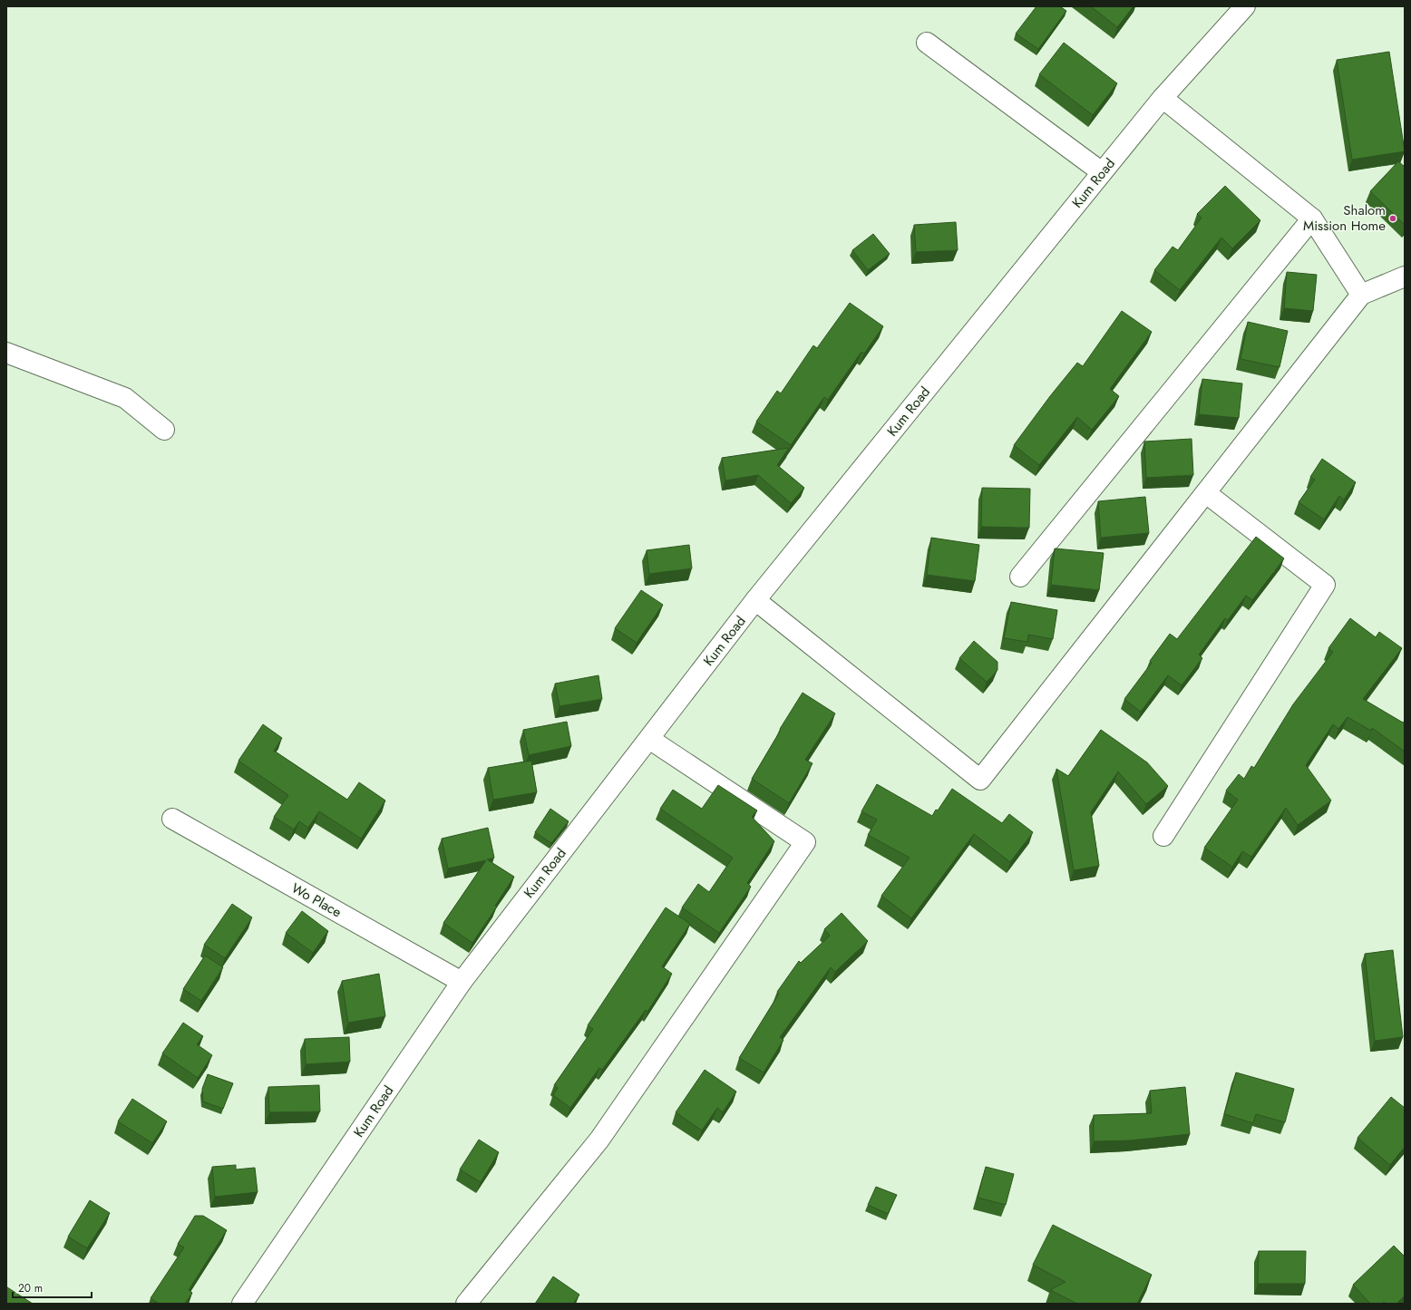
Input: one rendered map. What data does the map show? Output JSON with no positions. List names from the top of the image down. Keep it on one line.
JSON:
{"streets":{"street":["Kum Road","Wo Place"]},"crossings":[["Kum Road","Wo Place"]],"places":["Shalom Mission Home"],"scale_bar":"20 m"}
